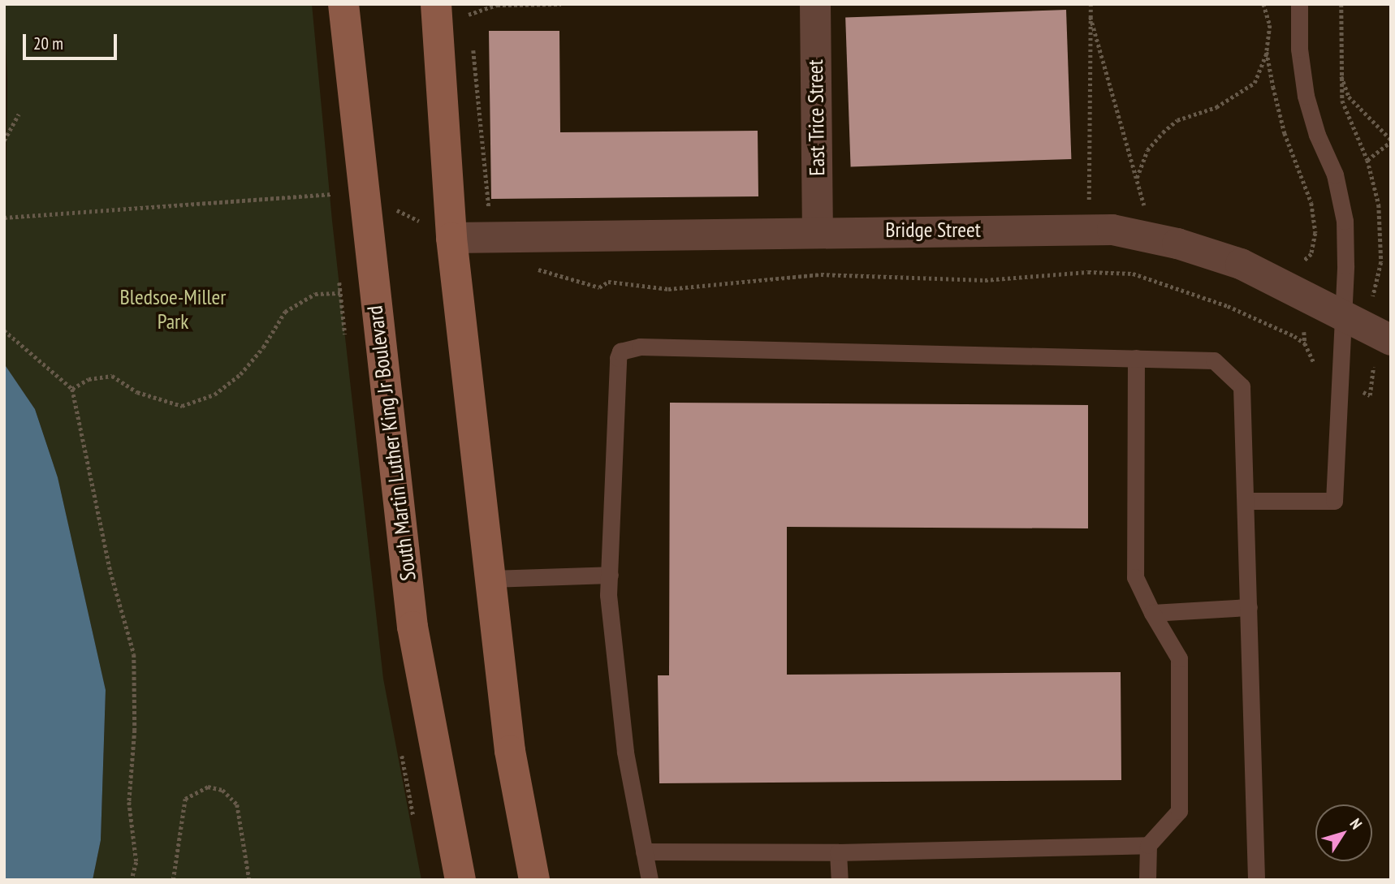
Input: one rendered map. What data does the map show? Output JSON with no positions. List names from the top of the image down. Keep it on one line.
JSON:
{"streets":{"main road":["South Martin Luther King Jr Boulevard"],"street":["East Trice Street","Bridge Street"]},"crossings":[["East Trice Street","Bridge Street"]],"parks":["Bledsoe-Miller Park"],"scale_bar":"20 m","north":"top right"}
